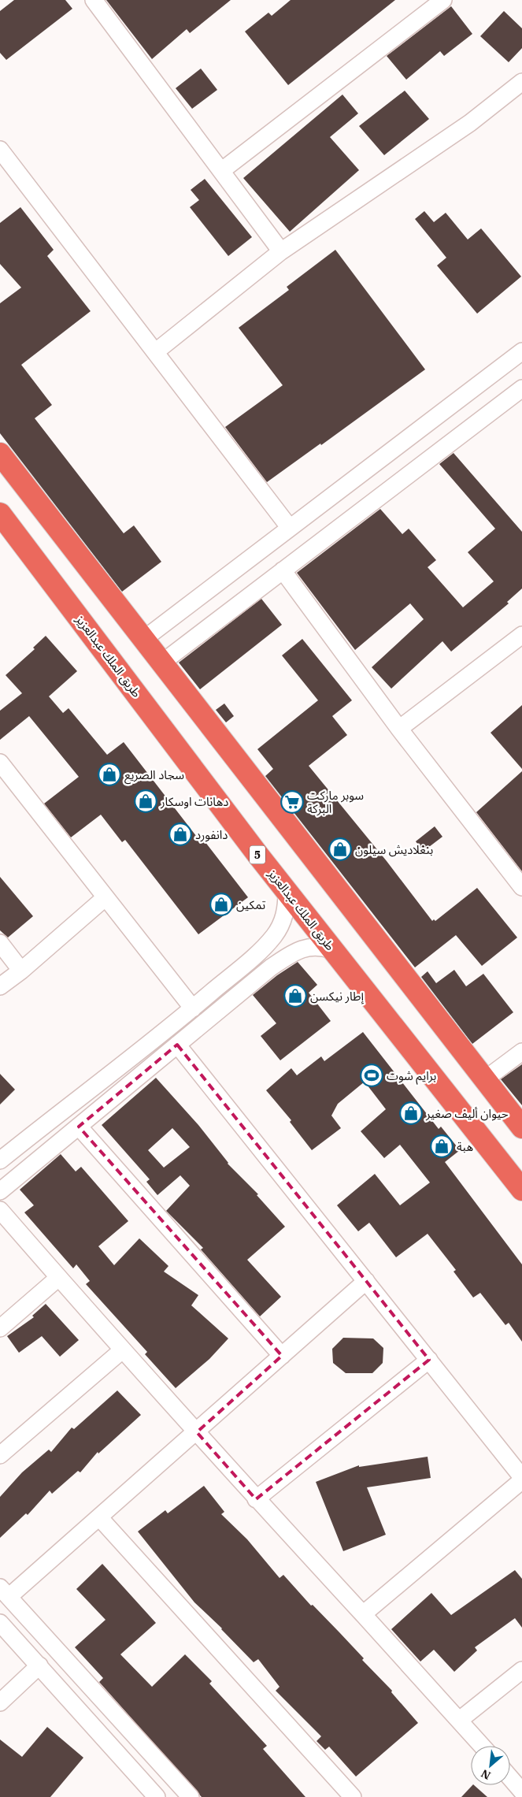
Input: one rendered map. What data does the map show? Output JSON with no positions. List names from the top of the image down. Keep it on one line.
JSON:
{"streets":{"highway":["طريق الملك عبدالعزيز","5"]},"places":{"shop":["سجاد الصريع","دهانات اوسكار","دانفورد","بنغلاديش سيلون","تمكين","إطار نيكسن","حيوان أليف صغير","هبة"],"supermarket":["سوبر ماركت البركة"],"sports":["برايم شوت"]},"north":"bottom left"}
